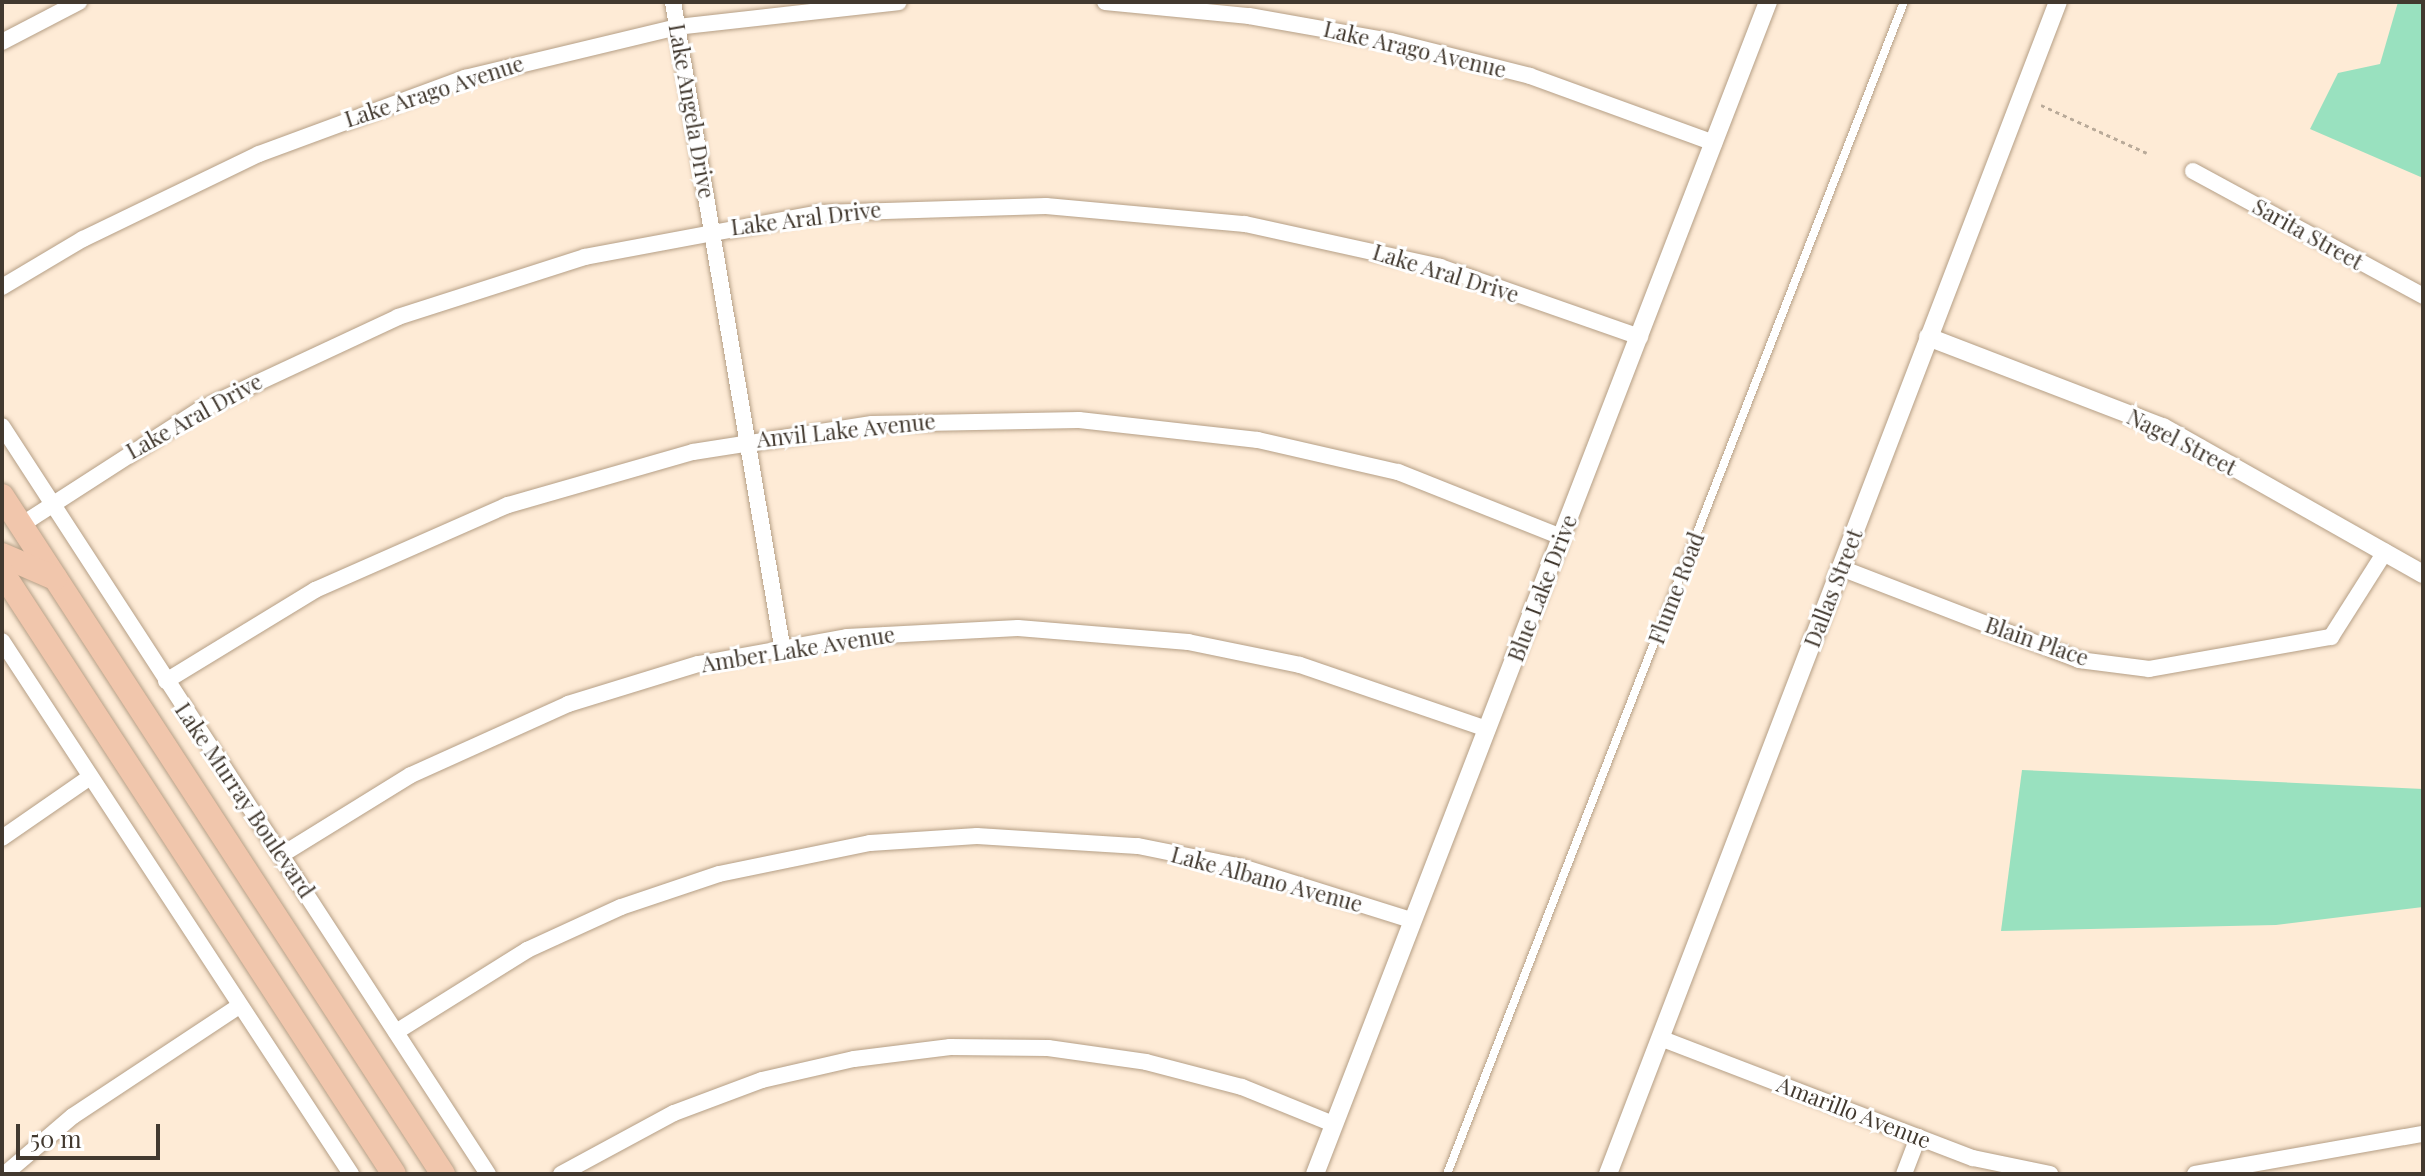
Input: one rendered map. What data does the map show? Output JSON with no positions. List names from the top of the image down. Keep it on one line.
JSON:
{"streets":{"main road":["Lake Murray Boulevard"],"street":["Lake Arago Avenue","Lake Angela Drive","Lake Aral Drive","Sarita Street","Anvil Lake Avenue","Nagel Street","Blue Lake Drive","Dallas Street","Blain Place","Amber Lake Avenue","Lake Albano Avenue","Amarillo Avenue"],"lane":["Flume Road"]},"crossings":[["Lake Arago Avenue","Lake Angela Drive"],["Lake Arago Avenue","Blue Lake Drive"],["Lake Angela Drive","Lake Aral Drive"],["Lake Angela Drive","Anvil Lake Avenue"],["Lake Angela Drive","Amber Lake Avenue"],["Lake Aral Drive","Blue Lake Drive"],["Lake Aral Drive","Lake Murray Boulevard"],["Anvil Lake Avenue","Blue Lake Drive"],["Anvil Lake Avenue","Lake Murray Boulevard"],["Nagel Street","Dallas Street"],["Nagel Street","Blain Place"],["Blue Lake Drive","Amber Lake Avenue"],["Blue Lake Drive","Lake Albano Avenue"],["Dallas Street","Blain Place"],["Dallas Street","Amarillo Avenue"],["Amber Lake Avenue","Lake Murray Boulevard"],["Lake Murray Boulevard","Lake Albano Avenue"]],"scale_bar":"50 m"}
